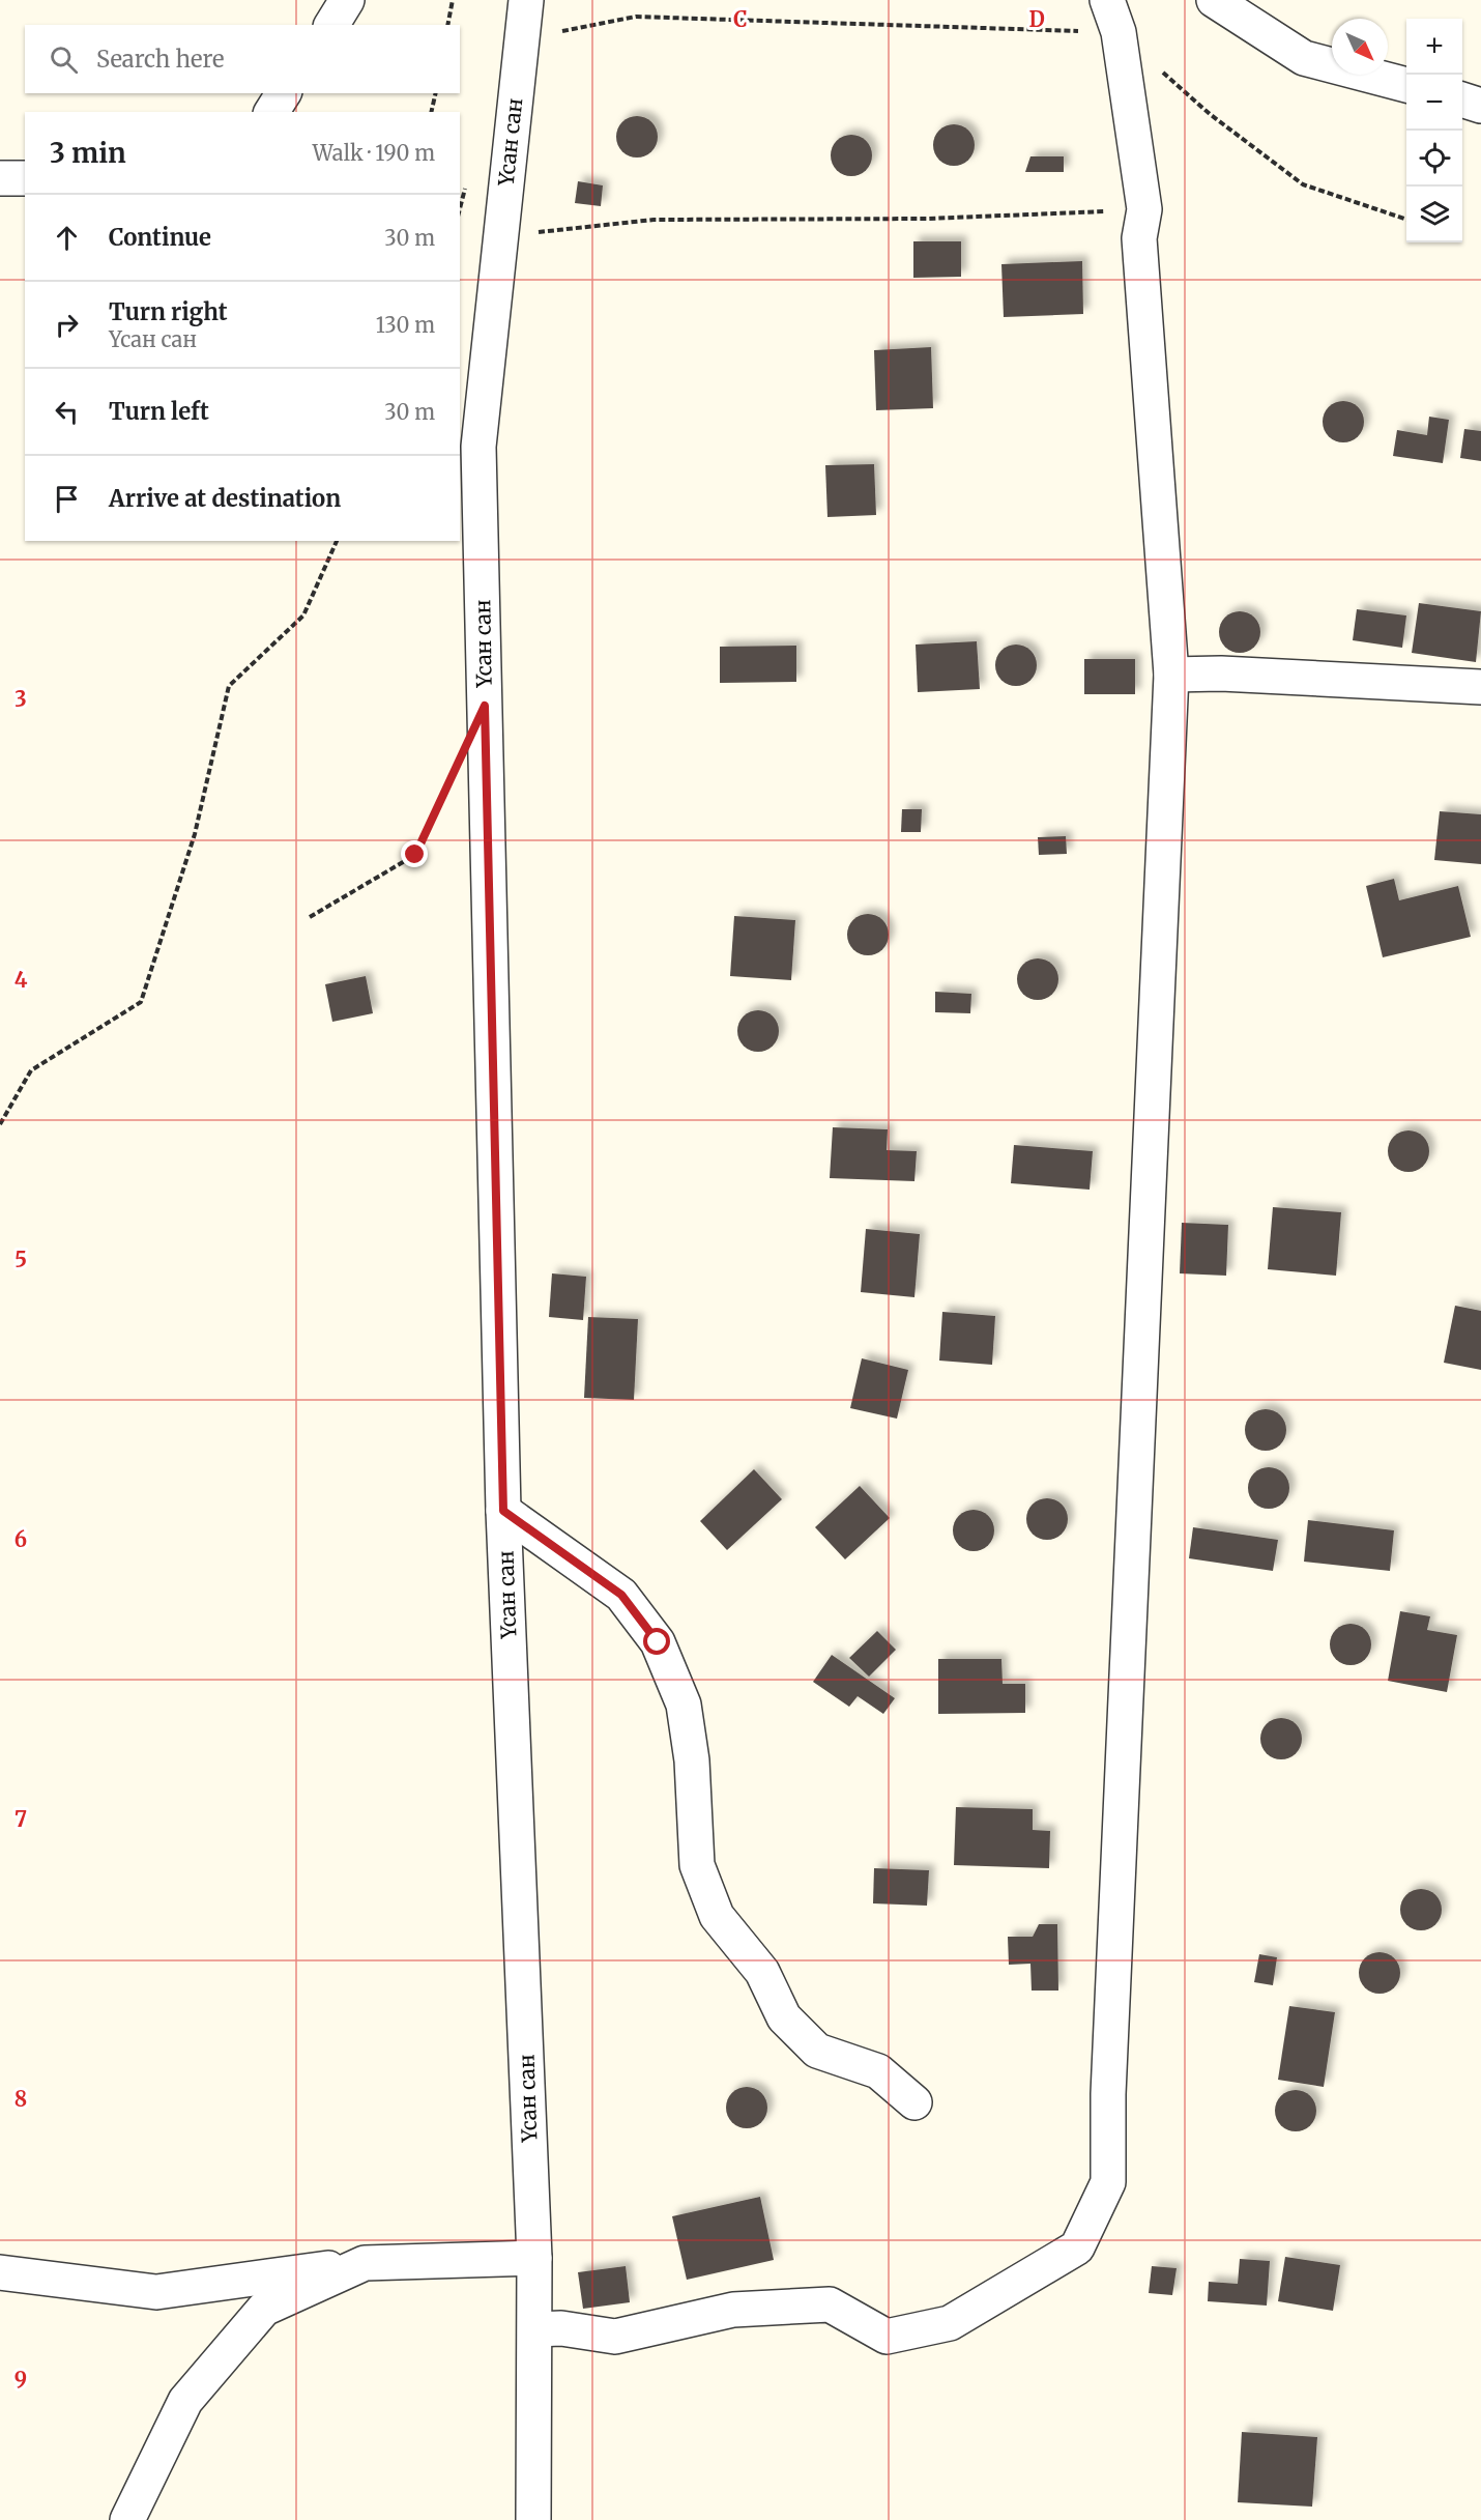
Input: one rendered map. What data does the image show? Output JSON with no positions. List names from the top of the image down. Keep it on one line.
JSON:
{"streets":{"street":["Үсан сан"]},"north":"bottom right","page":{"map_buttons":["+","−"],"search":"Search here","heading":["3 min","Walk · 190 m"],"list":[["Continue","30 m"],["Turn right","Үсан сан","130 m"],["Turn left","30 m"],"Arrive at destination"]},"grid":{"columns":["C","D"],"rows":["3","4","5","6","7","8","9"]}}
